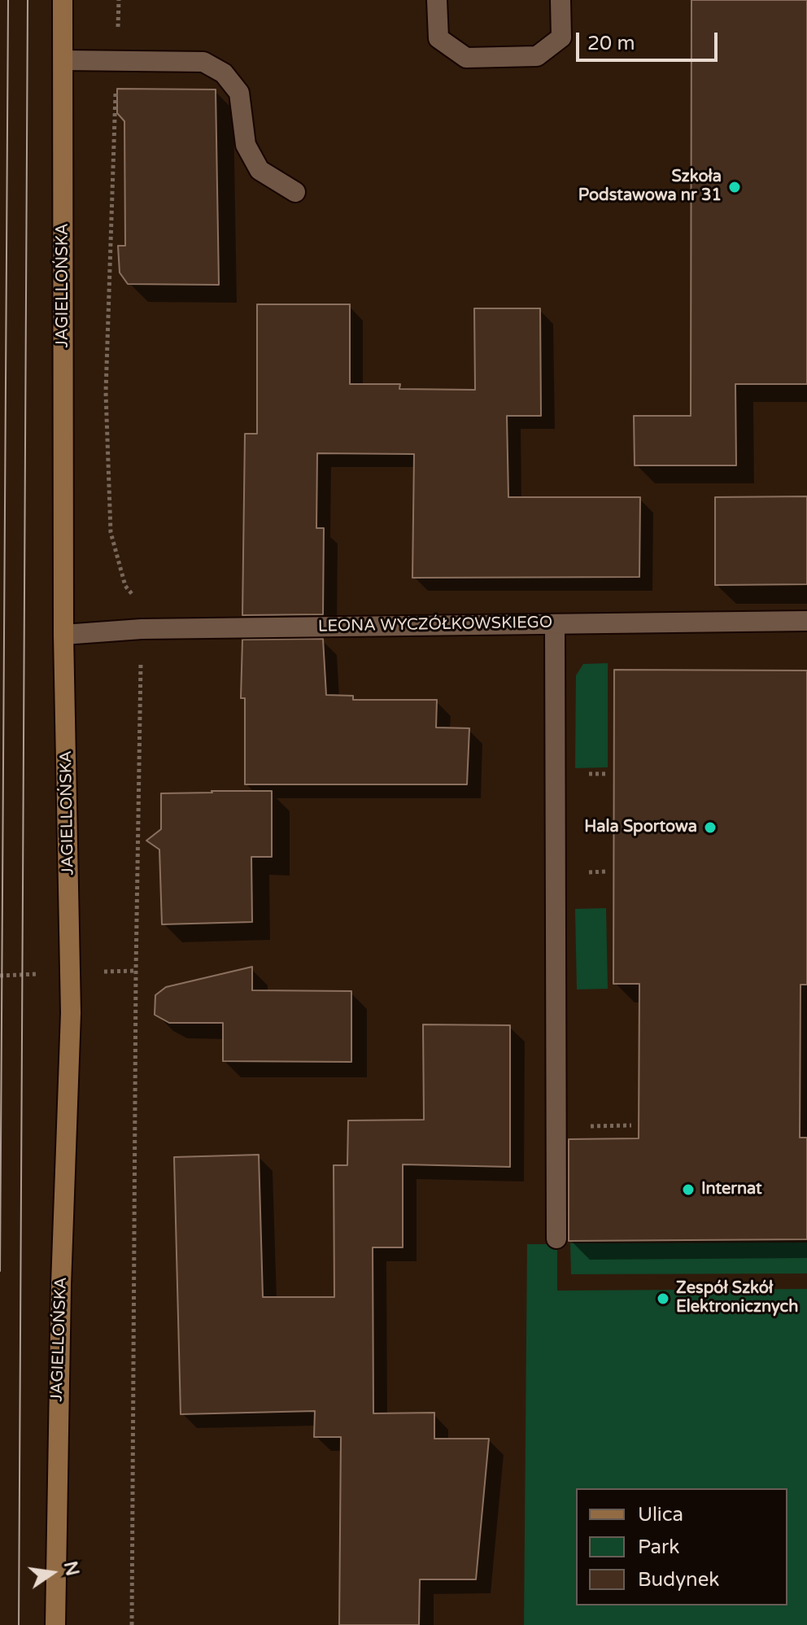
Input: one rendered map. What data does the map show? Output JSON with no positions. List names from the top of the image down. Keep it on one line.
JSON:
{"streets":{"main road":["JAGIELLOŃSKA"],"street":["LEONA WYCZÓŁKOWSKIEGO"]},"crossings":[["JAGIELLOŃSKA","LEONA WYCZÓŁKOWSKIEGO"]],"places":["Szkoła Podstawowa nr 31","Hala Sportowa","Internat","Zespół Szkół Elektronicznych"],"legend":["Ulica","Park","Budynek"],"scale_bar":"20 m","north":"right"}
